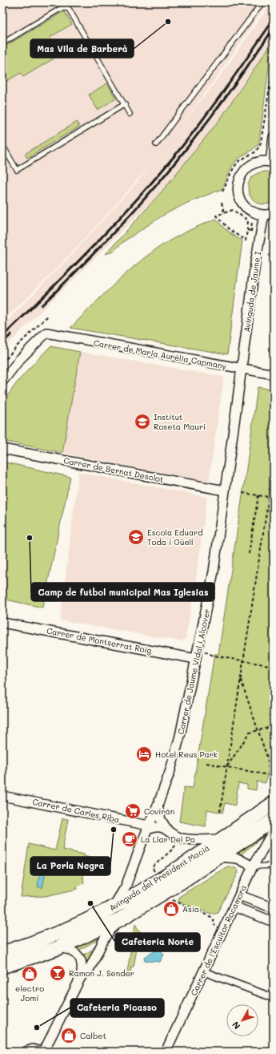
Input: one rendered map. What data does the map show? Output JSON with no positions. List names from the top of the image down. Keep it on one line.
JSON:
{"streets":{"main road":["Avinguda del President Macià"],"street":["Avinguda de Jaume I","Carrer de Maria Aurèlia Capmany","Carrer de Bernat Desclot","Carrer de Montserrat Roig","Carrer de Jaume Vidal i Alcover","Carrer de Carles Riba","Carrer de l'Escultor Rocamora"]},"crossings":[["Avinguda de Jaume I","Carrer de Maria Aurèlia Capmany"],["Avinguda de Jaume I","Carrer de Jaume Vidal i Alcover"],["Carrer de Maria Aurèlia Capmany","Carrer de Jaume Vidal i Alcover"],["Carrer de Bernat Desclot","Carrer de Jaume Vidal i Alcover"],["Carrer de Montserrat Roig","Carrer de Jaume Vidal i Alcover"],["Carrer de Jaume Vidal i Alcover","Carrer de Carles Riba"],["Carrer de Jaume Vidal i Alcover","Avinguda del President Macià"],["Carrer de Carles Riba","Avinguda del President Macià"]],"places":{"other":["Mas Vila de Barberà","Camp de futbol municipal Mas Iglesias","La Perla Negra","Cafeteria Norte","Cafeteria Picasso"],"school or university":["Institut Roseta Mauri","Escola Eduard Toda i Güell"],"hotel":["Hotel Reus Park"],"supermarket":["Covirán"],"cafe":["La Llar Del Pa"],"shop":["Asia","electro Jomi","Calbet"],"bar":["Ramon J. Sender"]},"north":"bottom left"}
